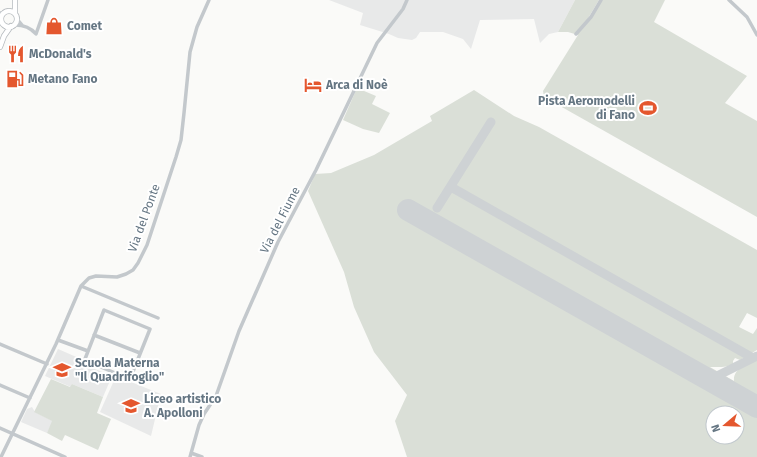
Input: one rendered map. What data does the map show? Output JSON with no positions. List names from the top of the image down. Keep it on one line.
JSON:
{"streets":{"street":["Via del Ponte","Via del Fiume"]},"places":{"shop":["Comet"],"restaurant":["McDonald's"],"fuel station":["Metano Fano"],"hotel":["Arca di Noè"],"sports":["Pista Aeromodelli di Fano"],"school or university":["Scuola Materna \"Il Quadrifoglio\"","Liceo artistico A. Apolloni"]},"north":"left"}
